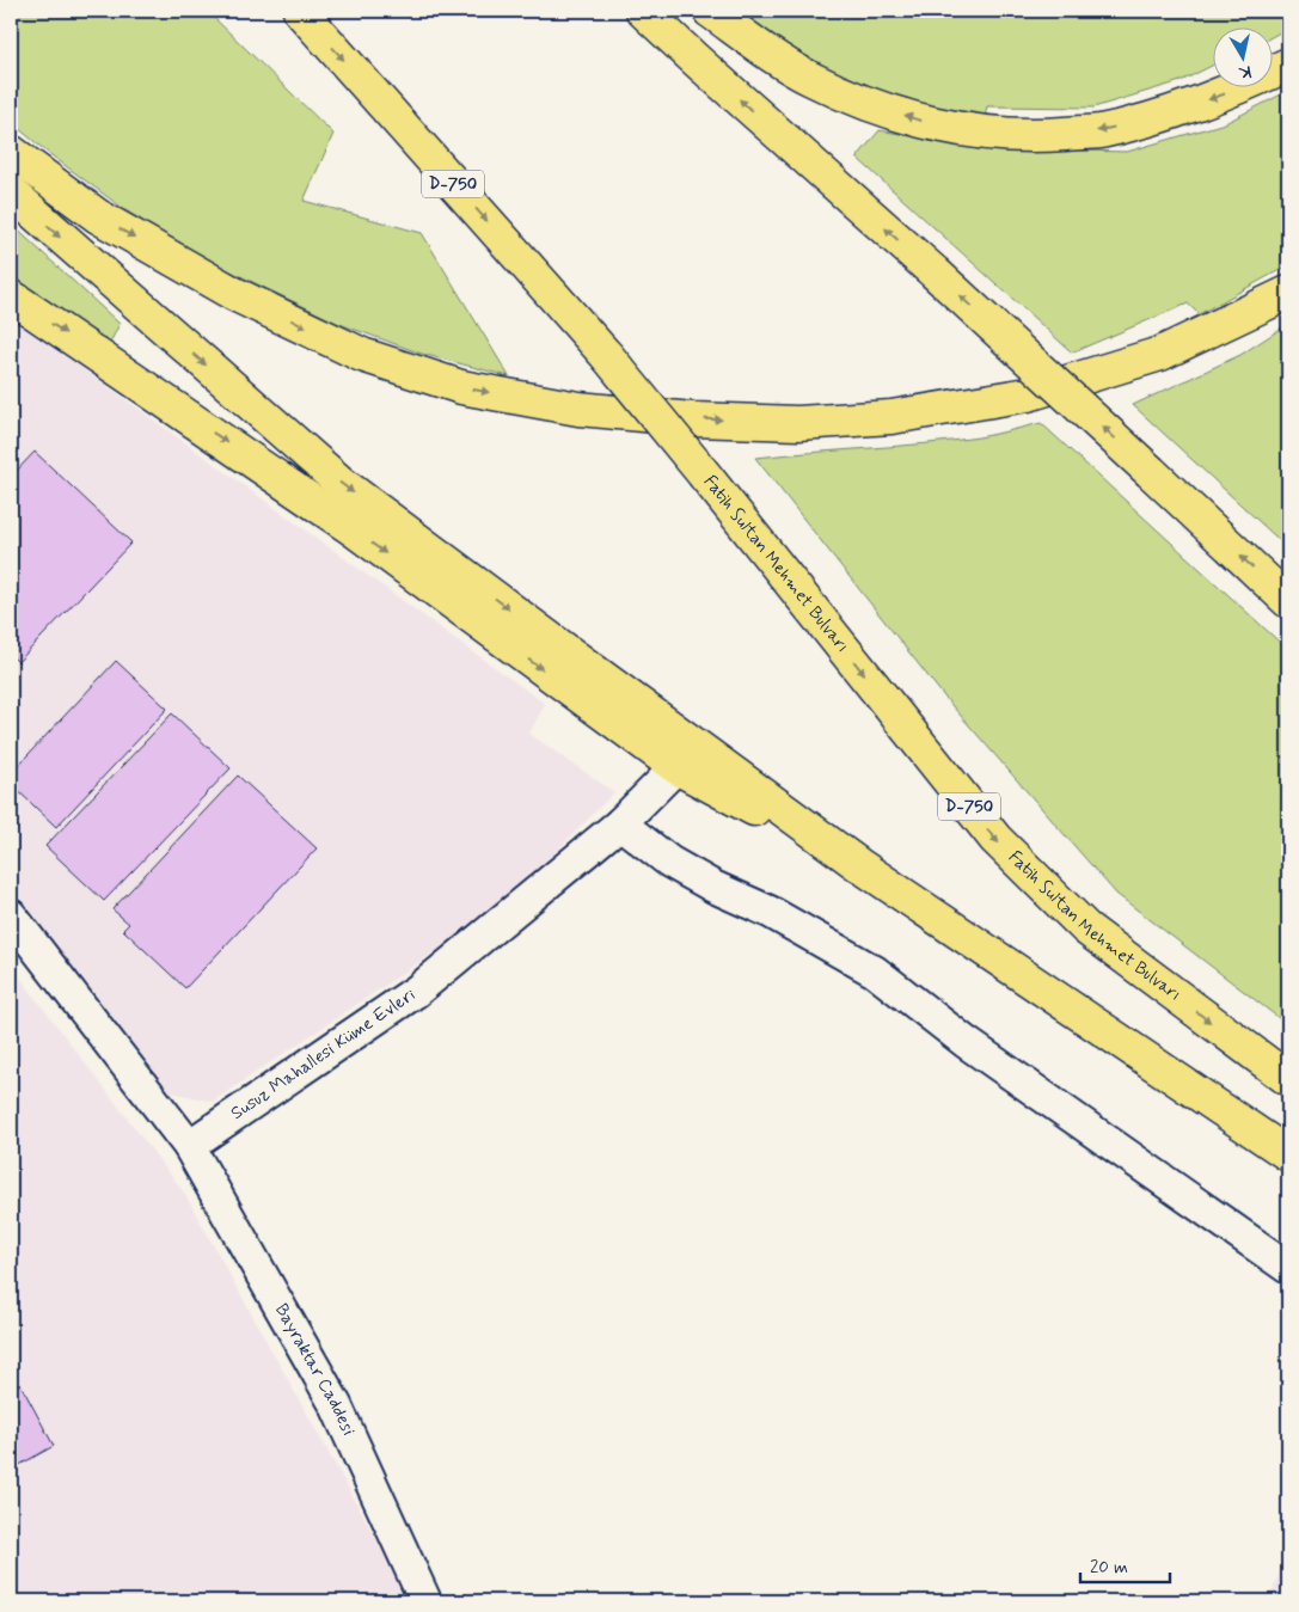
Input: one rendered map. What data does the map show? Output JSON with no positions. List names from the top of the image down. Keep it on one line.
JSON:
{"streets":{"highway":["D-750","Fatih Sultan Mehmet Bulvarı"],"street":["Susuz Mahallesi Küme Evleri","Bayraktar Caddesi"]},"crossings":[["Susuz Mahallesi Küme Evleri","Bayraktar Caddesi"]],"scale_bar":"20 m","north":"bottom"}
